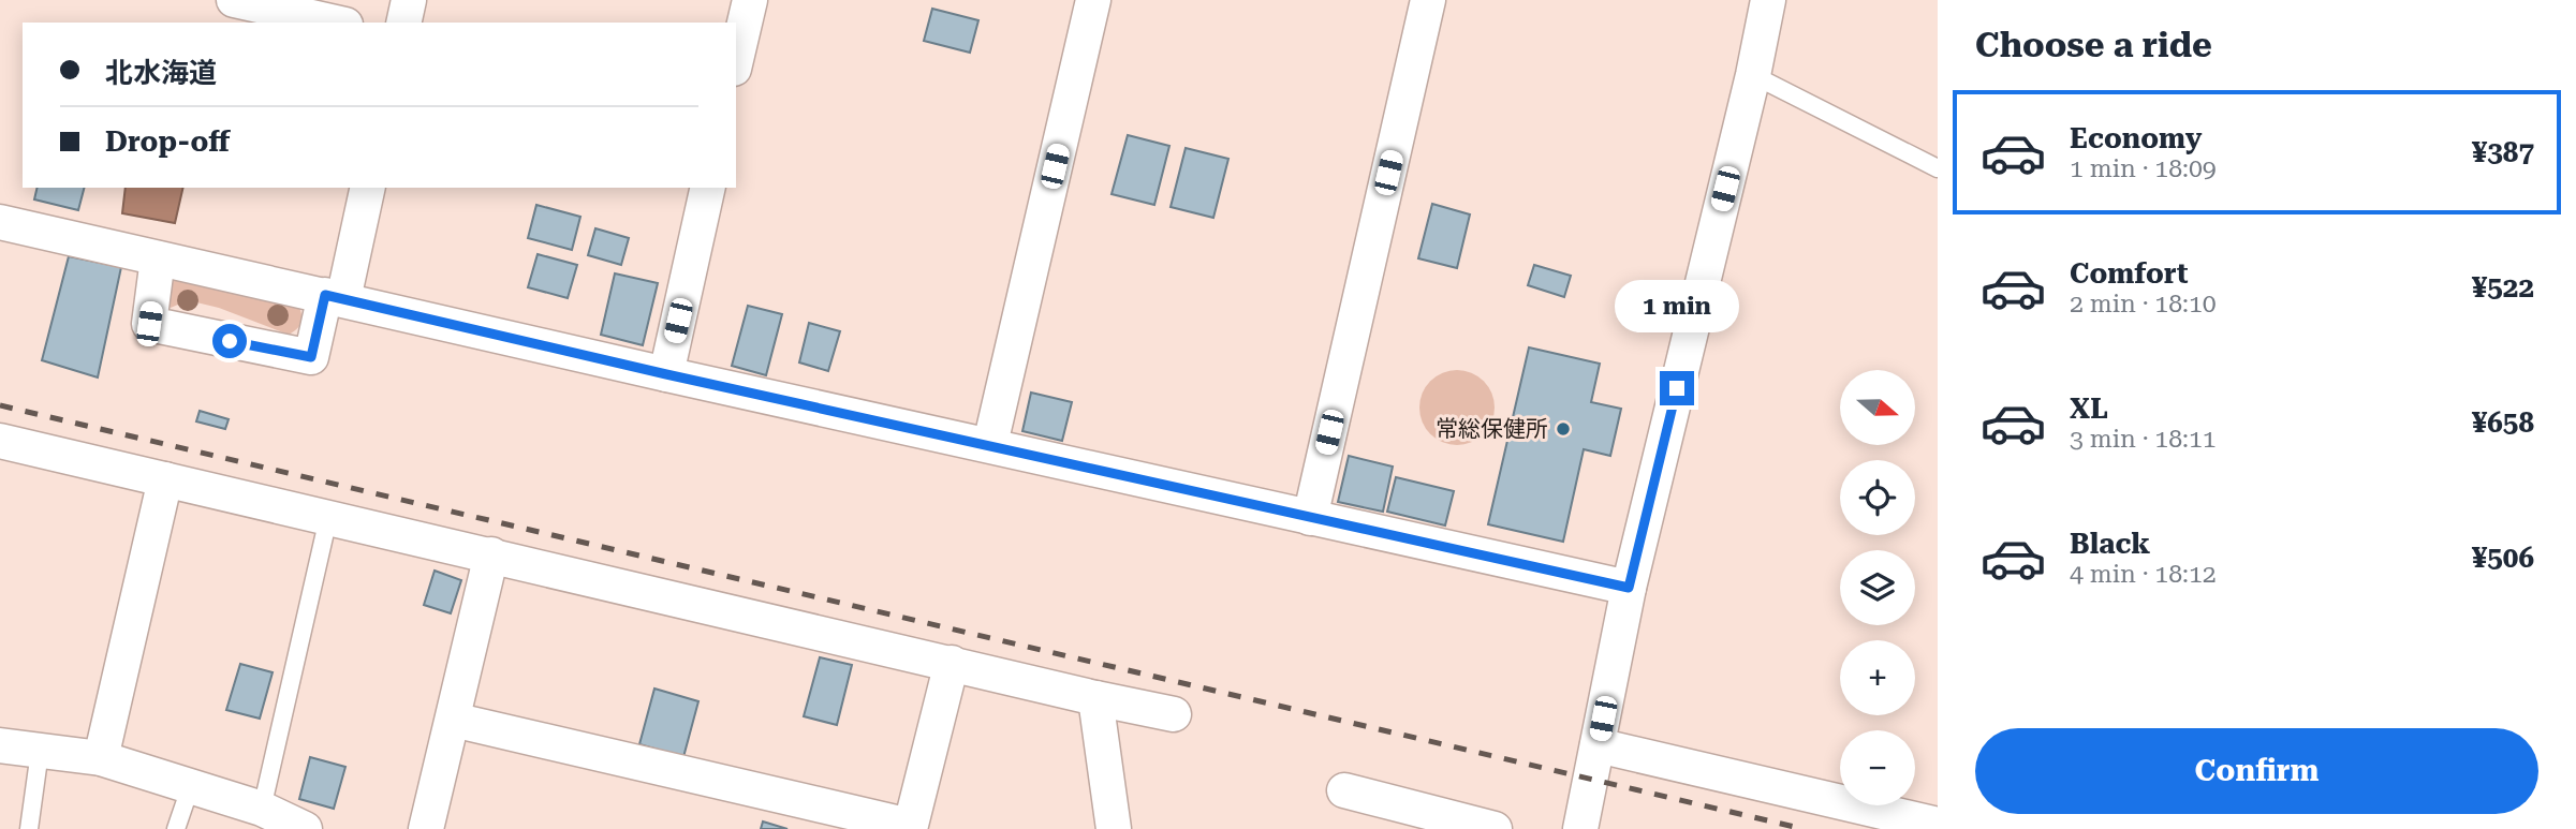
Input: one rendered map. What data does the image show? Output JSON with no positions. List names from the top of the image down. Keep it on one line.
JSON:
{"places":["常総保健所"],"north":"right","page":{"heading":"Choose a ride","banner":["北水海道","Drop-off"],"list":[{"name":"Economy","note":"1 min · 18:09","value":"¥387"},{"name":"Comfort","note":"2 min · 18:10","value":"¥522"},{"name":"XL","note":"3 min · 18:11","value":"¥658"},{"name":"Black","note":"4 min · 18:12","value":"¥506"}],"bubble":"1 min","map_buttons":["+","−"],"buttons":"Confirm"}}
